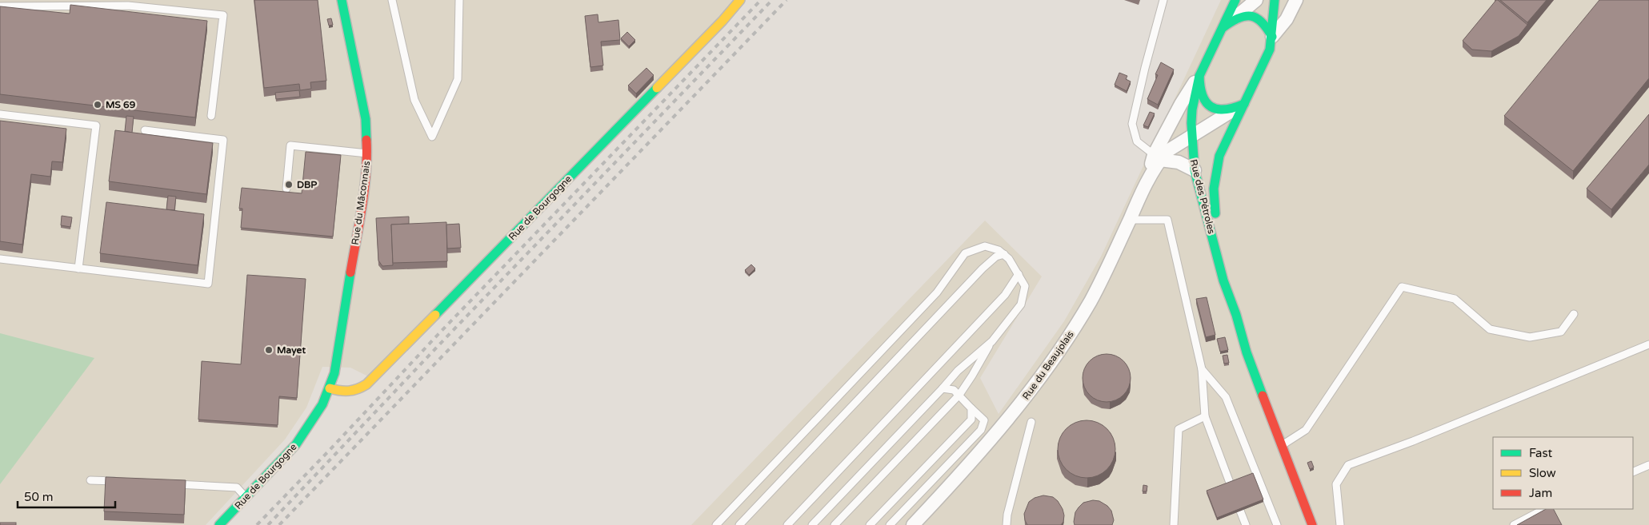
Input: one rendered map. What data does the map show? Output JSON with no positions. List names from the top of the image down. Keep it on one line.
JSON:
{"streets":{"street":["Rue des Pétroles","Rue du Mâconnais","Rue de Bourgogne","Rue du Beaujolais"]},"crossings":[["Rue des Pétroles","Rue du Beaujolais"],["Rue du Mâconnais","Rue de Bourgogne"]],"places":["MS 69","DBP","Mayet"],"legend":["Fast","Slow","Jam"],"scale_bar":"50 m"}
